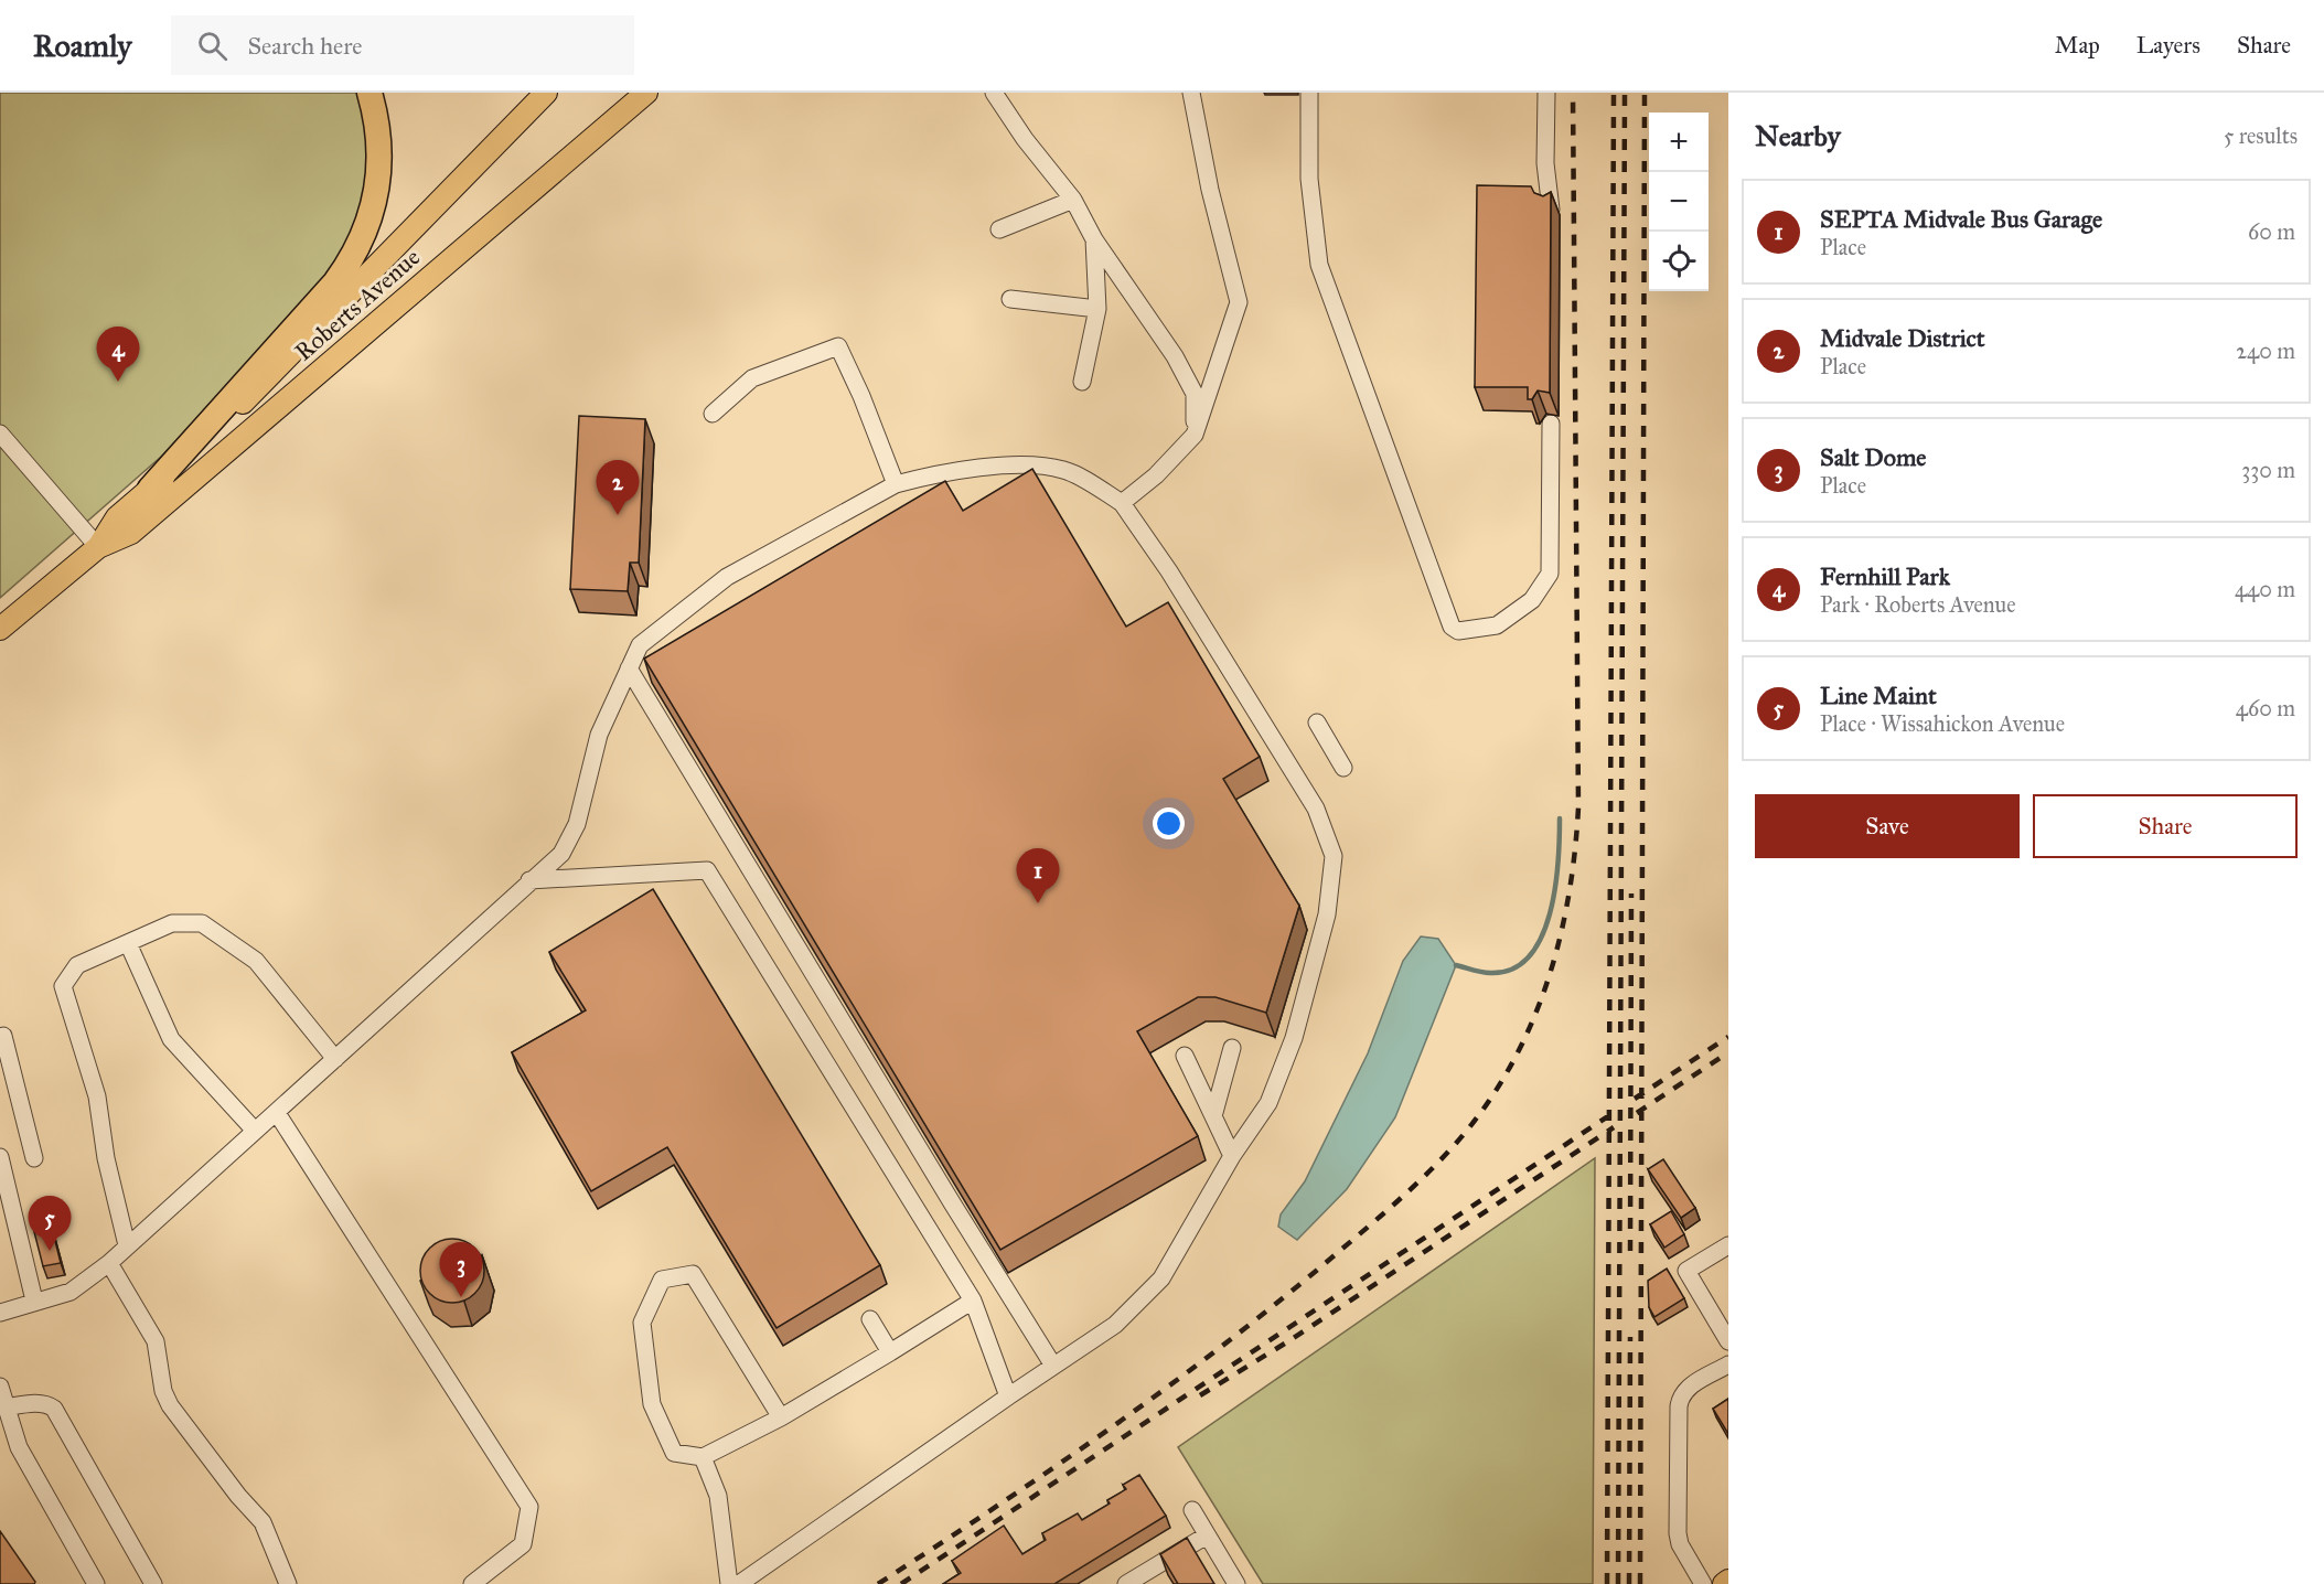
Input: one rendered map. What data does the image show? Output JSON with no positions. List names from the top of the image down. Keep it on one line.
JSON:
{"streets":{"main road":["Roberts Avenue"]},"page":{"header":"Roamly","search":"Search here","nav":["Map","Layers","Share"],"heading":["Nearby","5 results"],"map_buttons":["+","−"],"list":[{"mark":"1","name":"SEPTA Midvale Bus Garage","note":"Place","value":"60 m"},{"mark":"2","name":"Midvale District","note":"Place","value":"240 m"},{"mark":"3","name":"Salt Dome","note":"Place","value":"330 m"},{"mark":"4","name":"Fernhill Park","note":"Park · Roberts Avenue","value":"440 m"},{"mark":"5","name":"Line Maint","note":"Place · Wissahickon Avenue","value":"460 m"}],"pins":["4","2","1","5","3"],"buttons":["Save","Share"]}}
